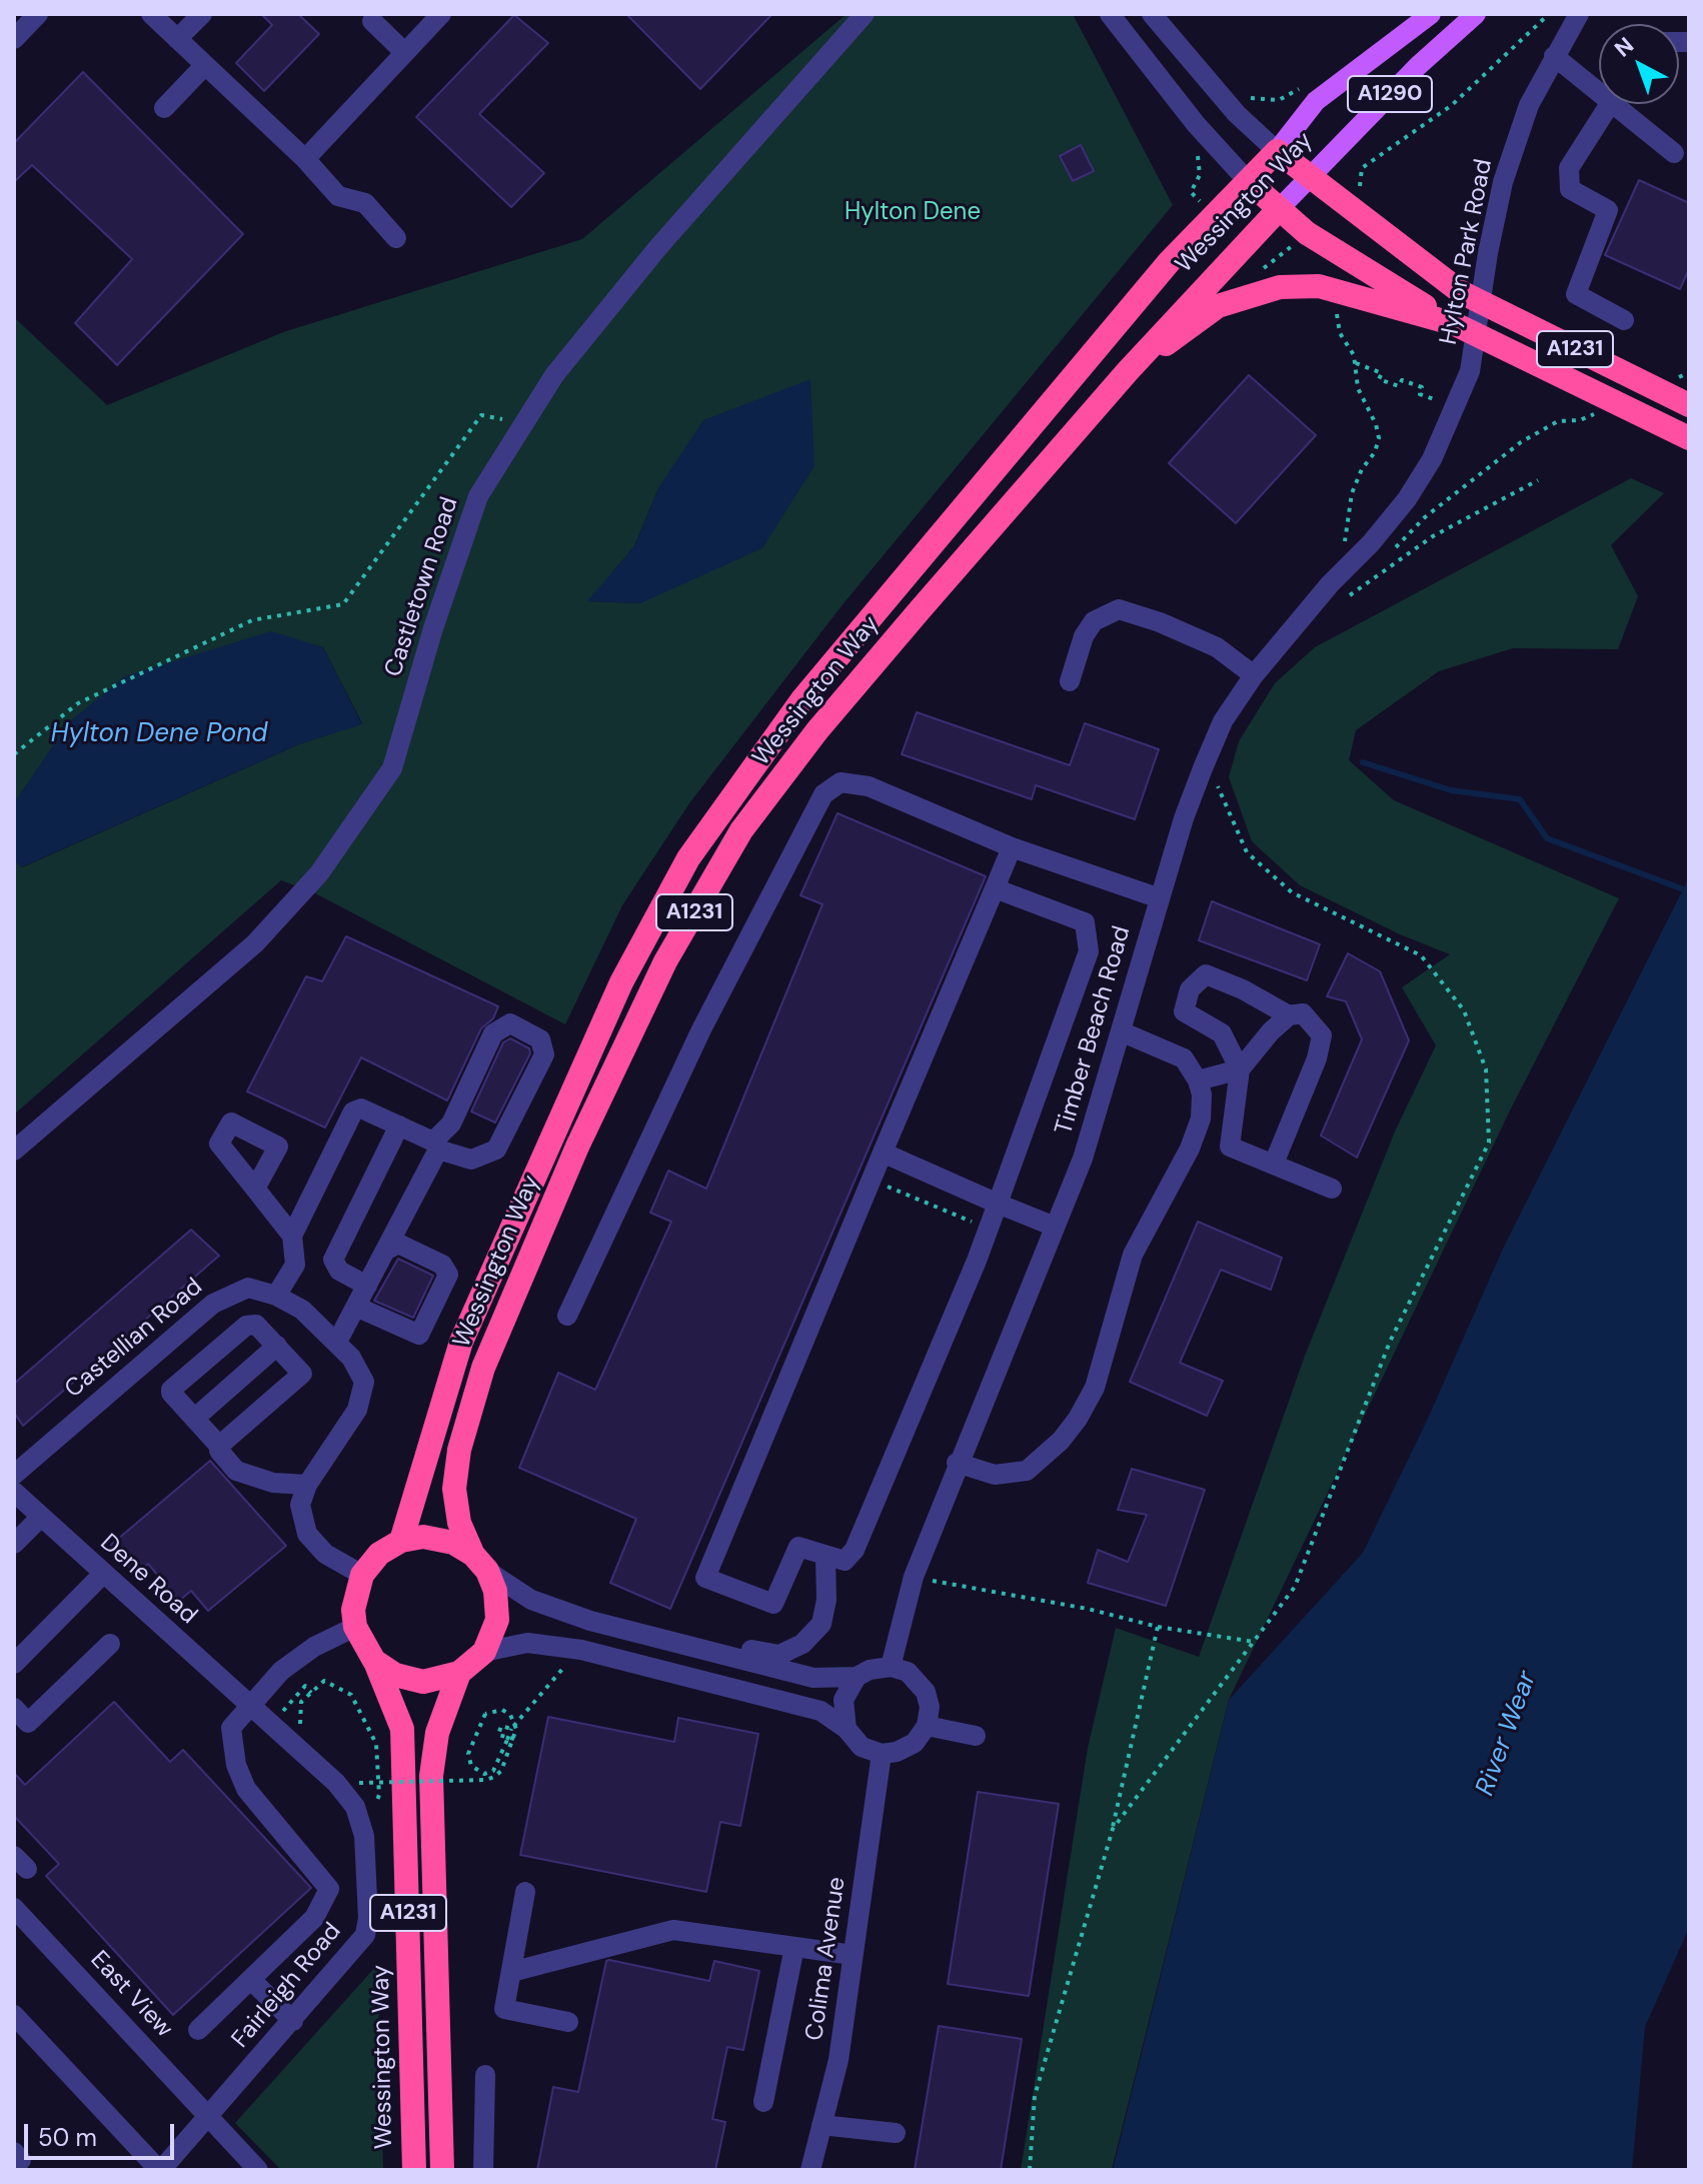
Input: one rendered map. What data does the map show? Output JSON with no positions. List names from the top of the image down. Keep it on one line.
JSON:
{"streets":{"highway":["Wessington Way","A1231"],"main road":["A1290"],"street":["Hylton Park Road","Castletown Road","Timber Beach Road","Castellian Road","Dene Road","Colima Avenue","Fairleigh Road","East View"]},"crossings":[["Wessington Way","A1231"],["Wessington Way","Castellian Road"],["Hylton Park Road","Timber Beach Road"],["A1231","Castellian Road"],["Timber Beach Road","Colima Avenue"],["Dene Road","Fairleigh Road"],["Fairleigh Road","East View"]],"water":["Hylton Dene Pond","River Wear"],"parks":["Hylton Dene"],"scale_bar":"50 m","north":"top left"}
